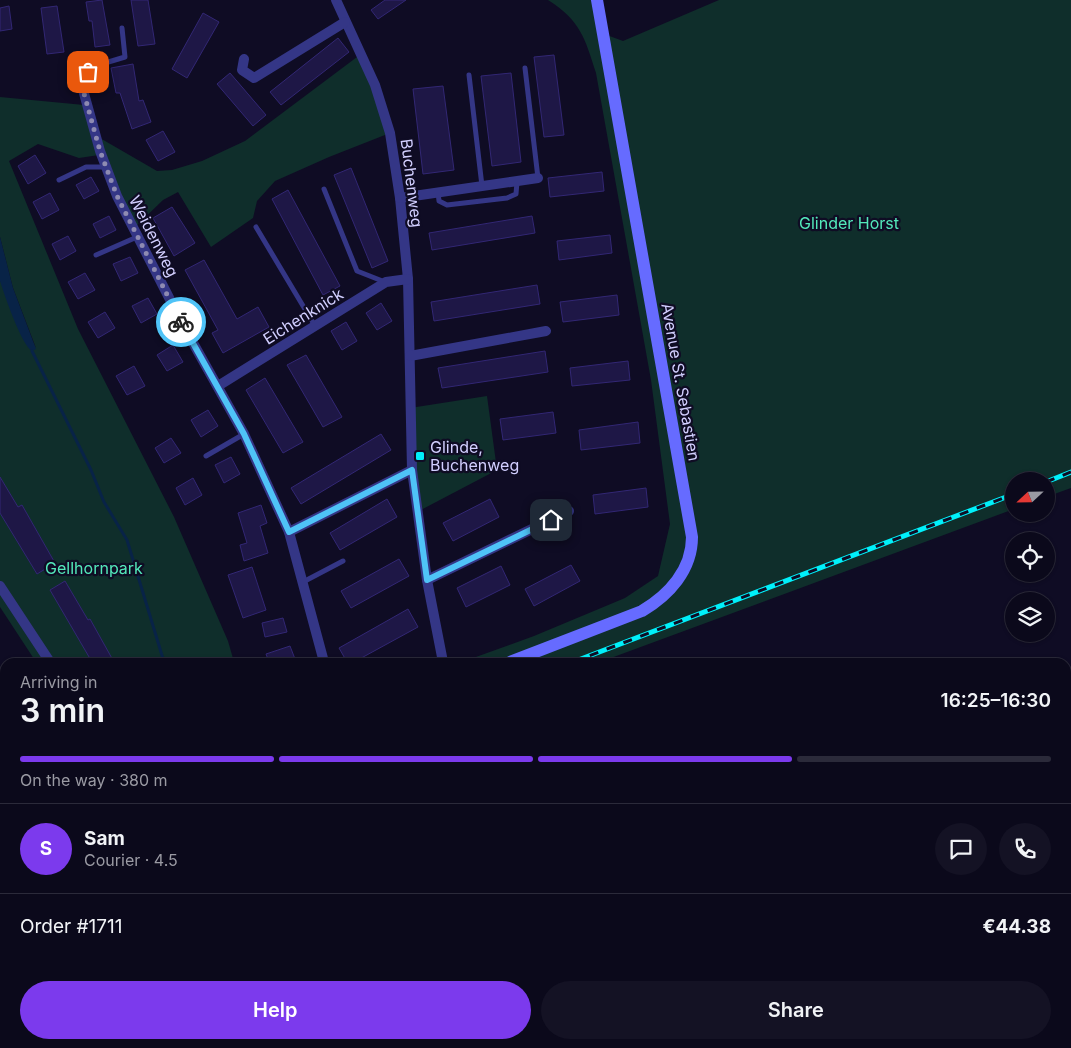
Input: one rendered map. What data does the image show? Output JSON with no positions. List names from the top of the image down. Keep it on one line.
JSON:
{"streets":{"main road":["Avenue St. Sebastien"],"street":["Buchenweg","Weidenweg","Eichenknick"]},"crossings":[["Buchenweg","Eichenknick"],["Weidenweg","Eichenknick"]],"parks":["Glinder Horst","Gellhornpark"],"places":{"transit":["Glinde, Buchenweg"]},"north":"left","page":{"heading":["3 min","Arriving in","16:25–16:30"],"panel":["Sam","Courier · 4.5","Order #1711","€44.38"],"bar":"On the way · 380 m","round":"S","buttons":["Help","Share"]}}
